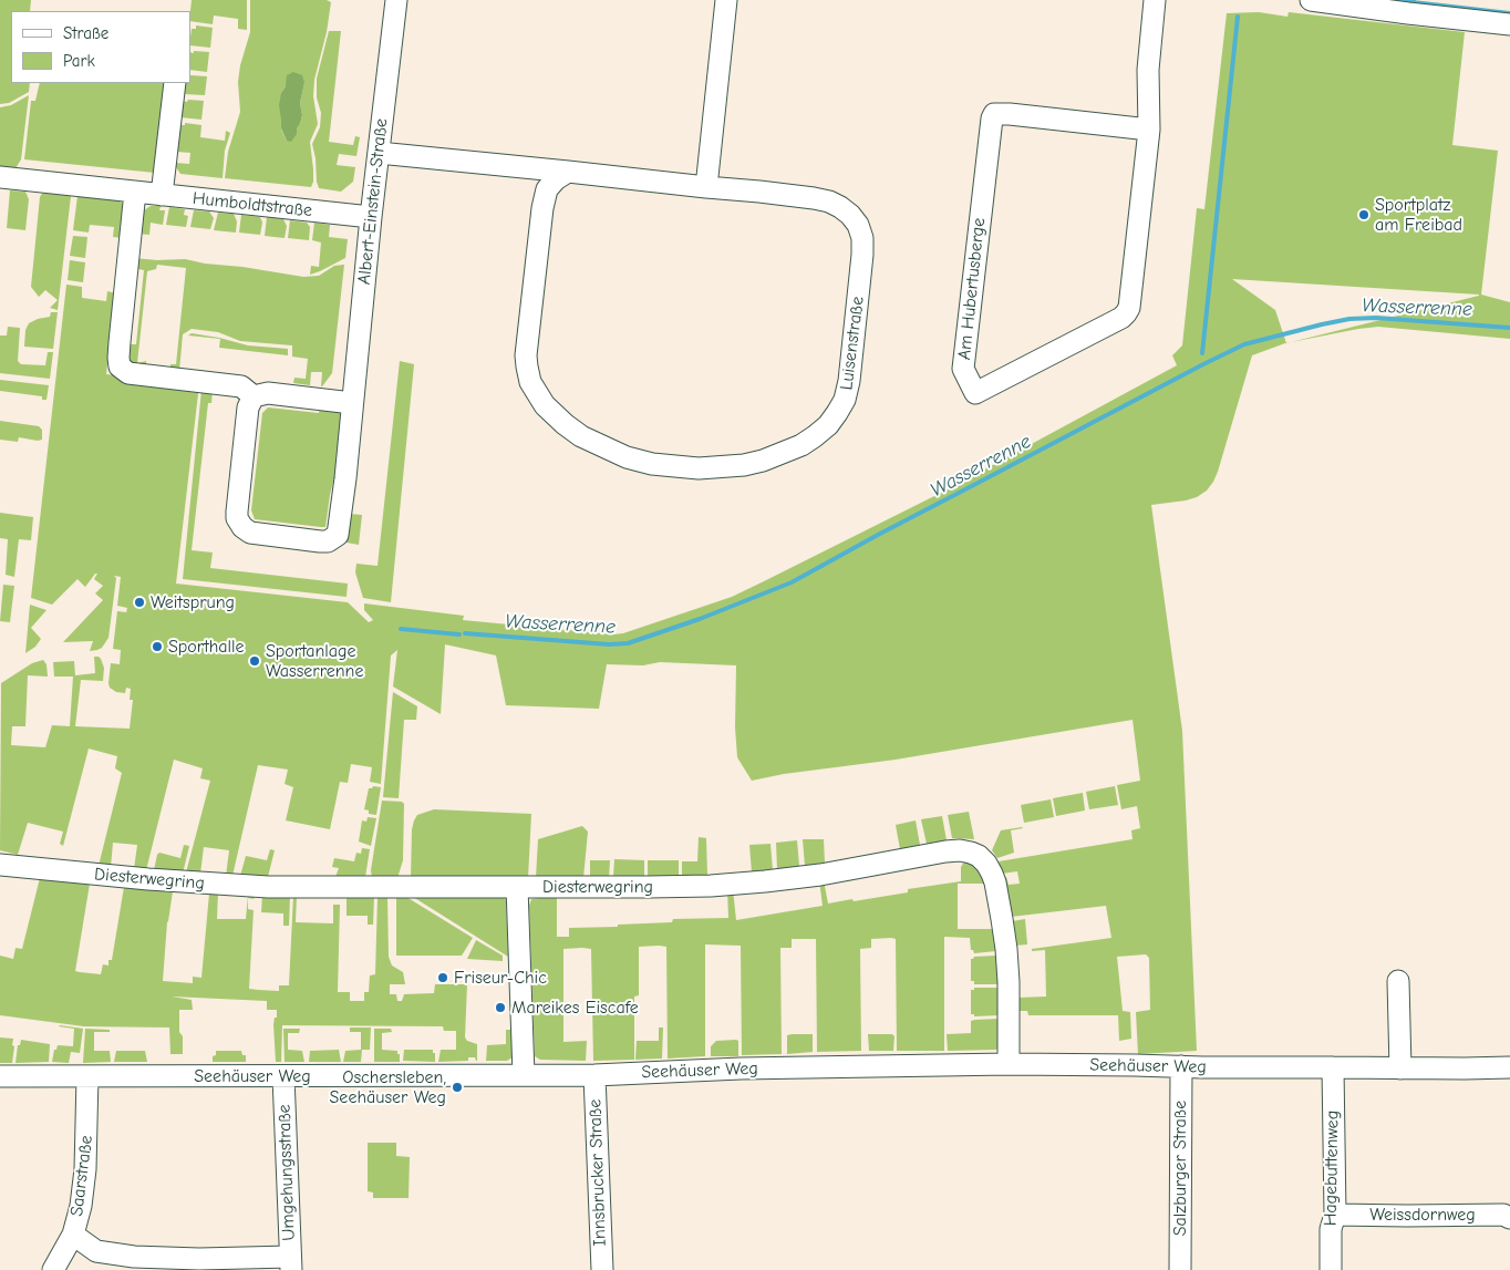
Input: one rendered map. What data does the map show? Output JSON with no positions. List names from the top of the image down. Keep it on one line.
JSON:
{"streets":{"street":["Albert-Einstein-Straße","Humboldtstraße","Am Hubertusberge","Luisenstraße","Diesterwegring","Seehäuser Weg","Salzburger Straße","Hagebuttenweg","Umgehungsstraße","Innsbrucker Straße","Saarstraße","Weissdornweg"]},"crossings":[["Albert-Einstein-Straße","Humboldtstraße"],["Albert-Einstein-Straße","Luisenstraße"],["Diesterwegring","Seehäuser Weg"],["Seehäuser Weg","Salzburger Straße"],["Seehäuser Weg","Hagebuttenweg"],["Seehäuser Weg","Umgehungsstraße"],["Seehäuser Weg","Innsbrucker Straße"],["Seehäuser Weg","Saarstraße"],["Hagebuttenweg","Weissdornweg"]],"water":["Wasserrenne"],"places":["Sportplatz am Freibad","Weitsprung","Sporthalle","Sportanlage Wasserrenne","Friseur-Chic","Mareikes Eiscafe","Oschersleben, Seehäuser Weg"],"legend":["Straße","Park"]}
